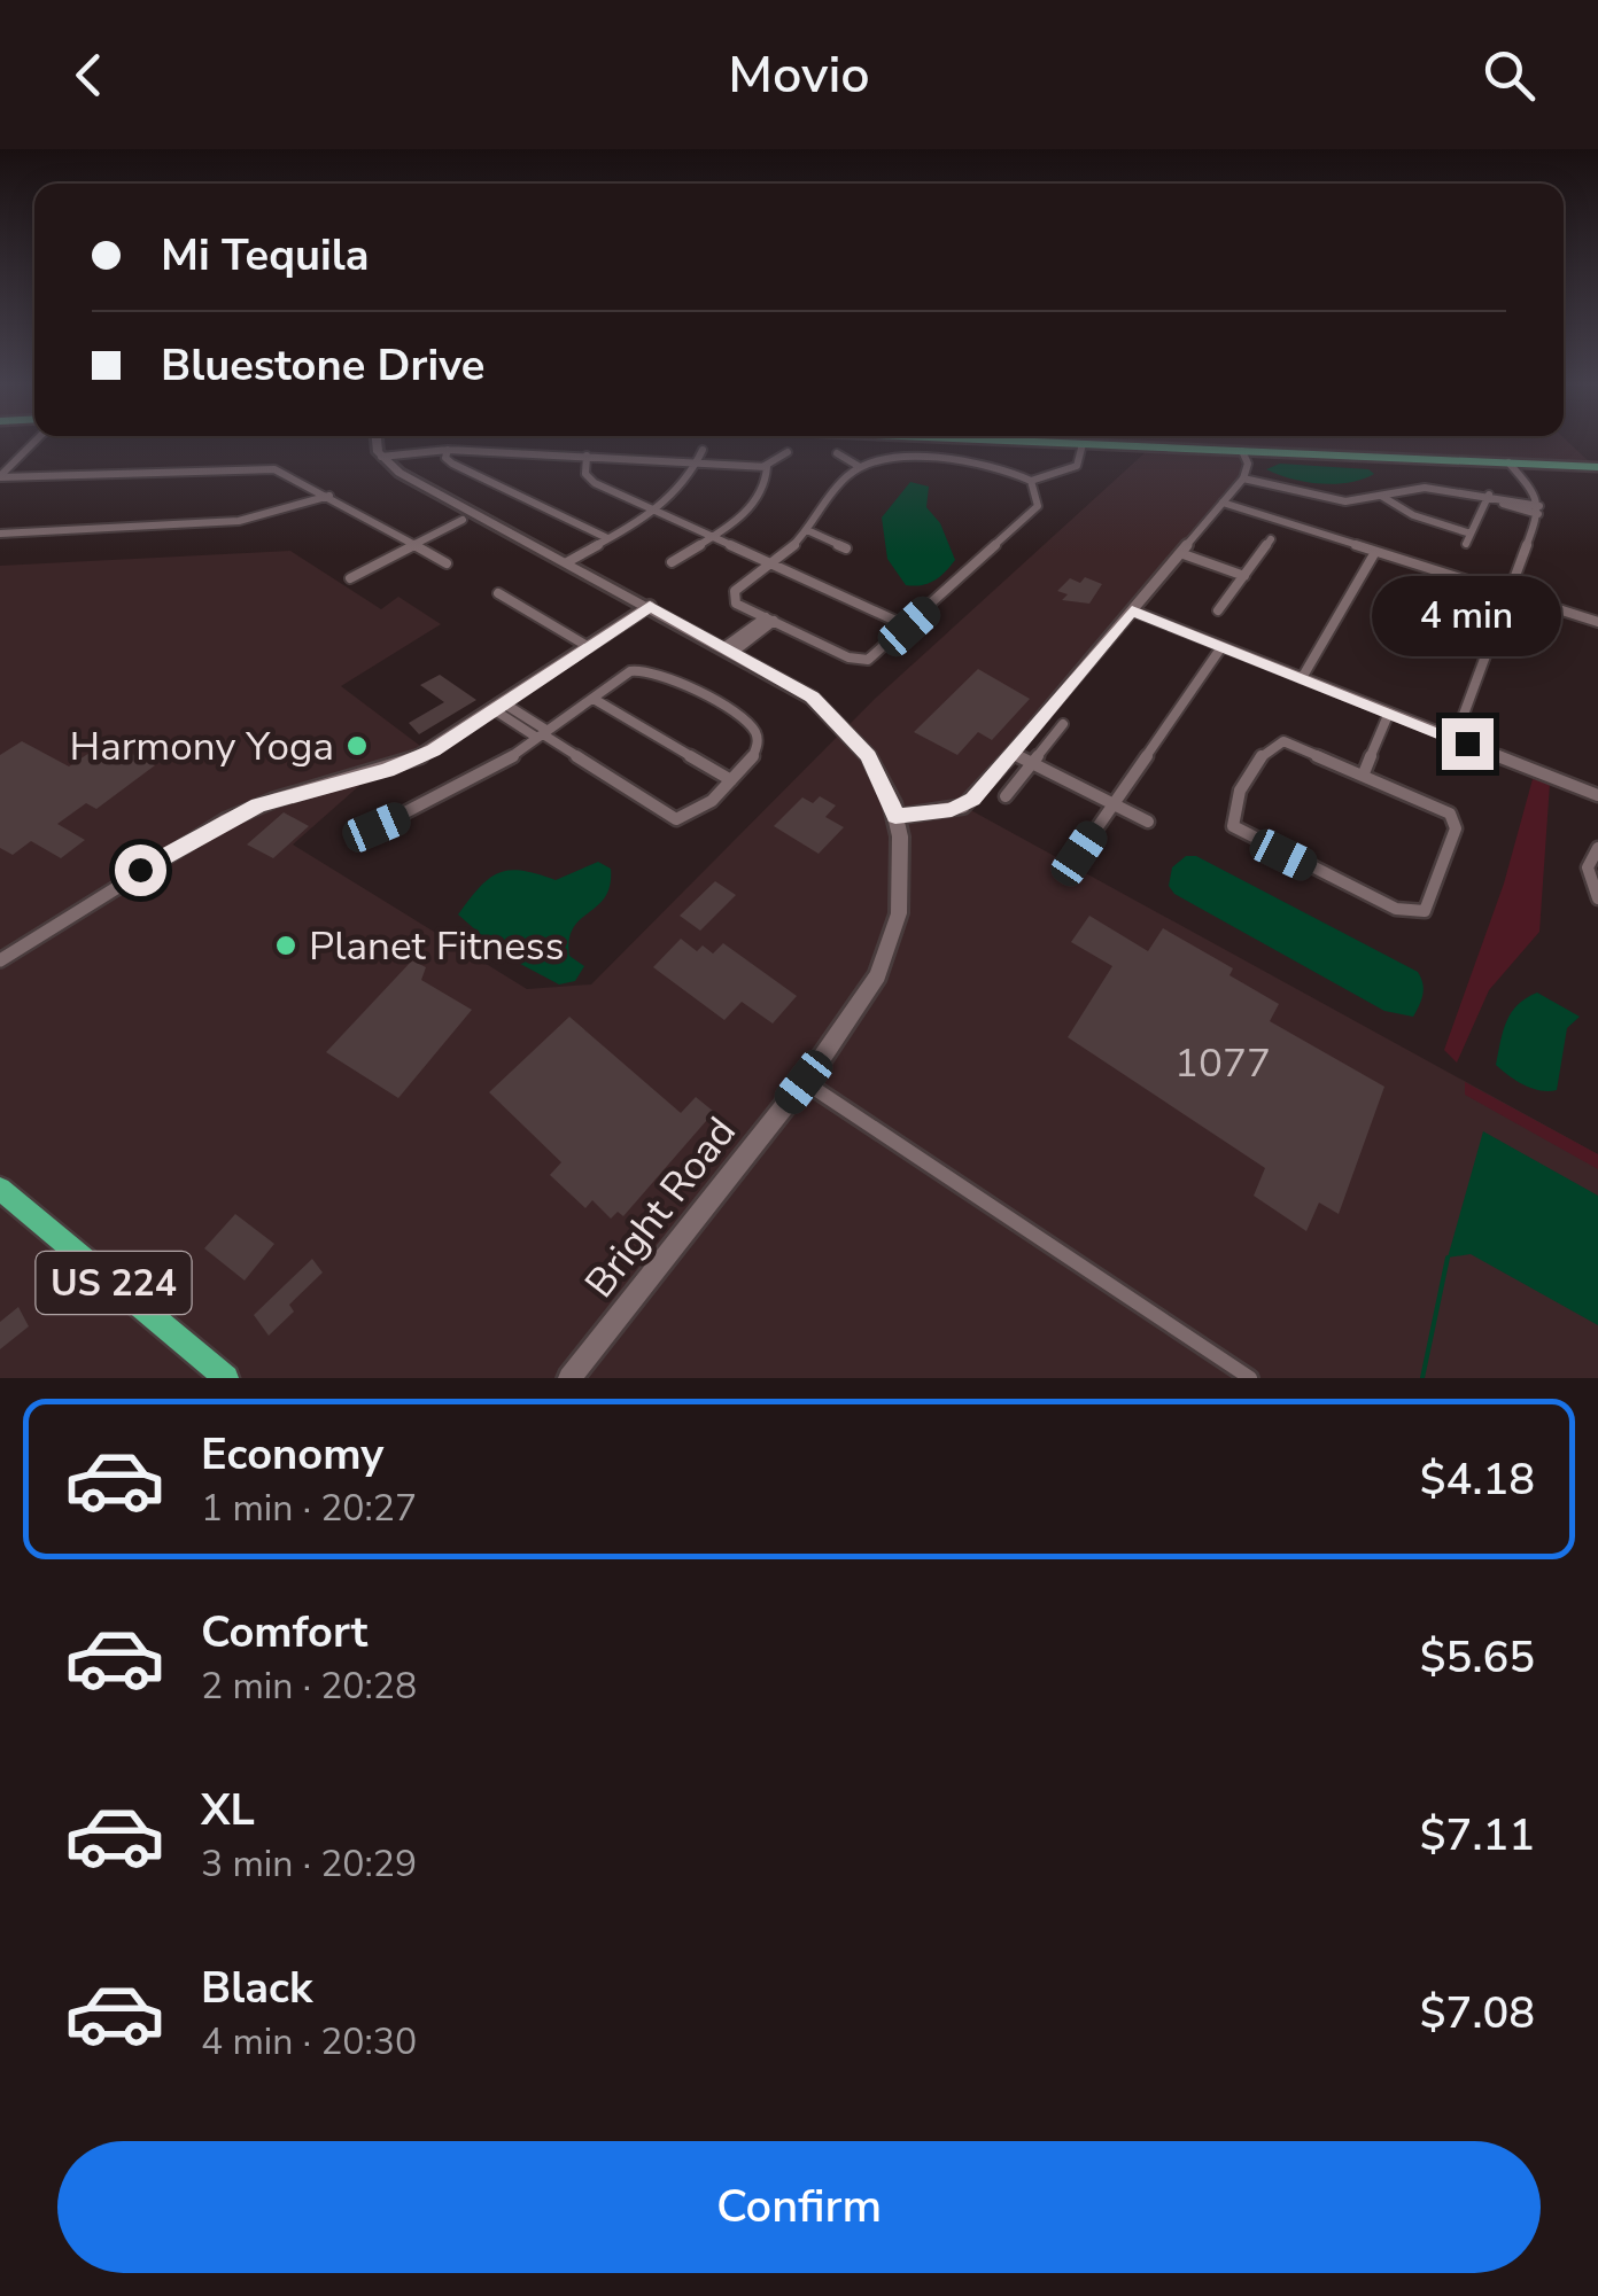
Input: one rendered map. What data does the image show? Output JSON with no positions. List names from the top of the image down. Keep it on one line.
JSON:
{"streets":{"highway":["US 224"],"main road":["Bright Road"]},"places":["Harmony Yoga","Planet Fitness"],"house_numbers":["1077"],"page":{"header":"Movio","banner":["Mi Tequila","Bluestone Drive"],"bubble":"4 min","list":[{"name":"Economy","note":"1 min · 20:27","value":"$4.18"},{"name":"Comfort","note":"2 min · 20:28","value":"$5.65"},{"name":"XL","note":"3 min · 20:29","value":"$7.11"},{"name":"Black","note":"4 min · 20:30","value":"$7.08"}],"buttons":"Confirm"}}
